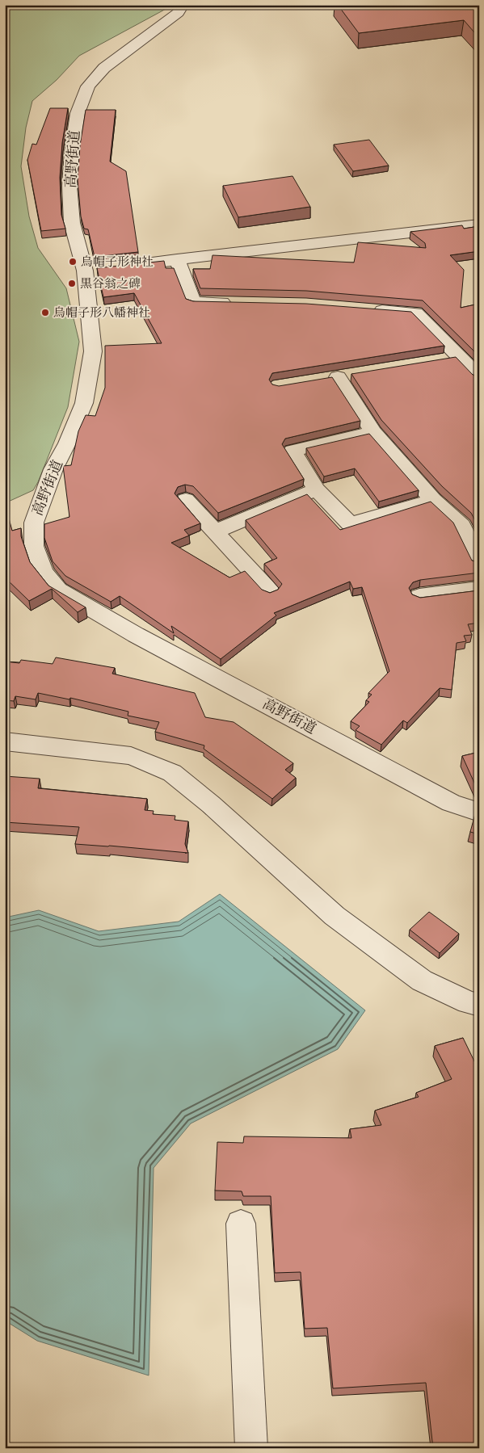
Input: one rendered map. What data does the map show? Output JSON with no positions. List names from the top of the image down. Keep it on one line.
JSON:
{"streets":{"street":["高野街道"]},"places":["烏帽子形神社","黒谷翁之碑","烏帽子形八幡神社"]}
